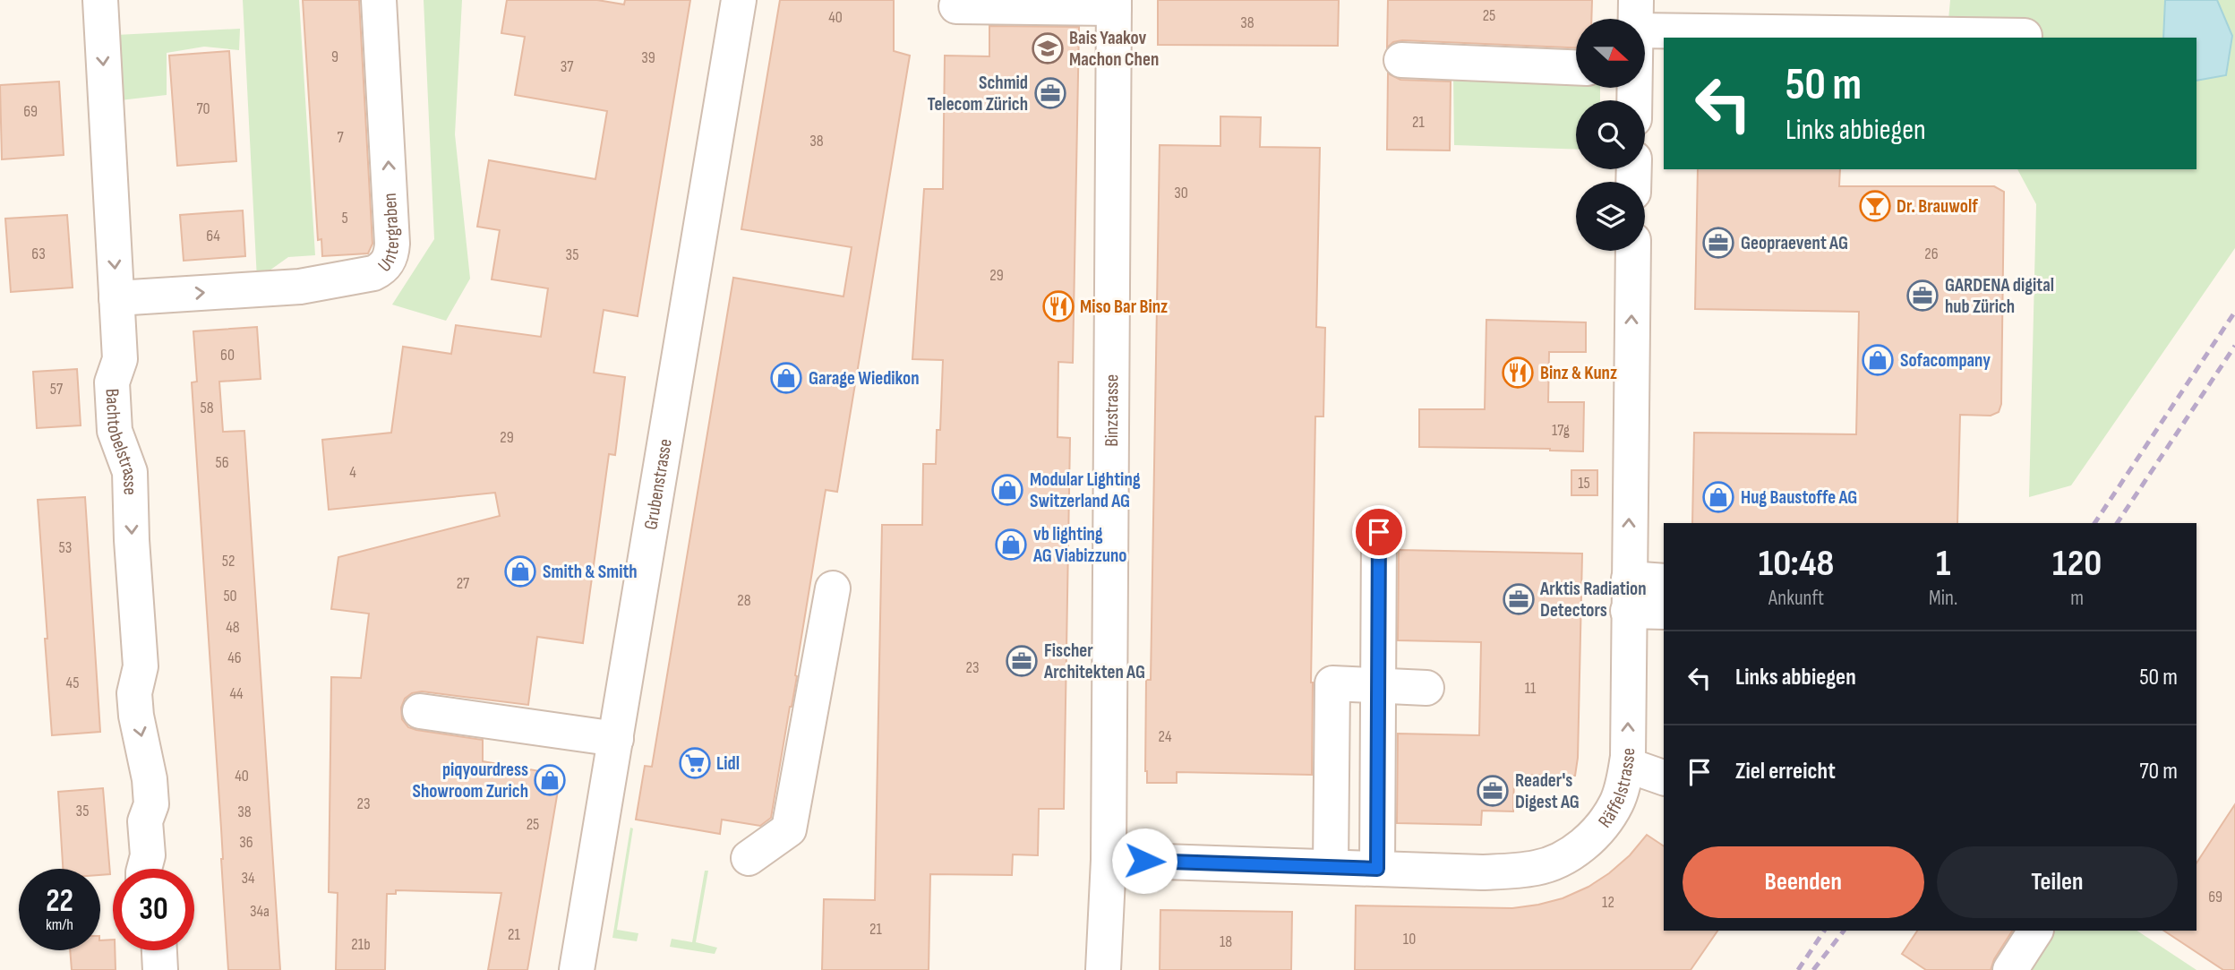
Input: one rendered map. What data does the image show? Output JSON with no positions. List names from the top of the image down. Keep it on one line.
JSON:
{"streets":{"street":["Untergraben","Binzstrasse","Bachtobelstrasse","Grubenstrasse","Räffelstrasse"]},"crossings":[["Untergraben","Bachtobelstrasse"],["Binzstrasse","Räffelstrasse"]],"one_way":["Bachtobelstrasse"],"places":{"school or university":["Bais Yaakov Machon Chen"],"office":["Schmid Telecom Zürich","Geopraevent AG","GARDENA digital hub Zürich","Arktis Radiation Detectors","Fischer Architekten AG","Reader's Digest AG"],"bar":["Dr. Brauwolf"],"restaurant":["Miso Bar Binz","Binz & Kunz"],"shop":["Sofacompany","Garage Wiedikon","Modular Lighting Switzerland AG","Hug Baustoffe AG","vb lighting AG Viabizzuno","Smith & Smith","piqyourdress Showroom Zurich"],"supermarket":["Lidl"]},"house_numbers":["25","40","38","9","39","37","70","69","21","7","38","30","5","64","63","26","35","29","60","57","58","17g","29","56","4","15","53","52","27","50","28","48","46","23","45","11","44","24","40","23","35","38","25","36","34","69","12","34a","21","21","10","18","21b"],"north":"right","page":{"turn":["50 m","Links abbiegen"],"eta":["10:48","Ankunft","1","Min.","120","m"],"list":[{"name":"Links abbiegen","value":"50 m"},{"name":"Ziel erreicht","value":"70 m"}],"buttons":["Beenden","Teilen"],"speed":"22 km/h","limit":"30"}}
